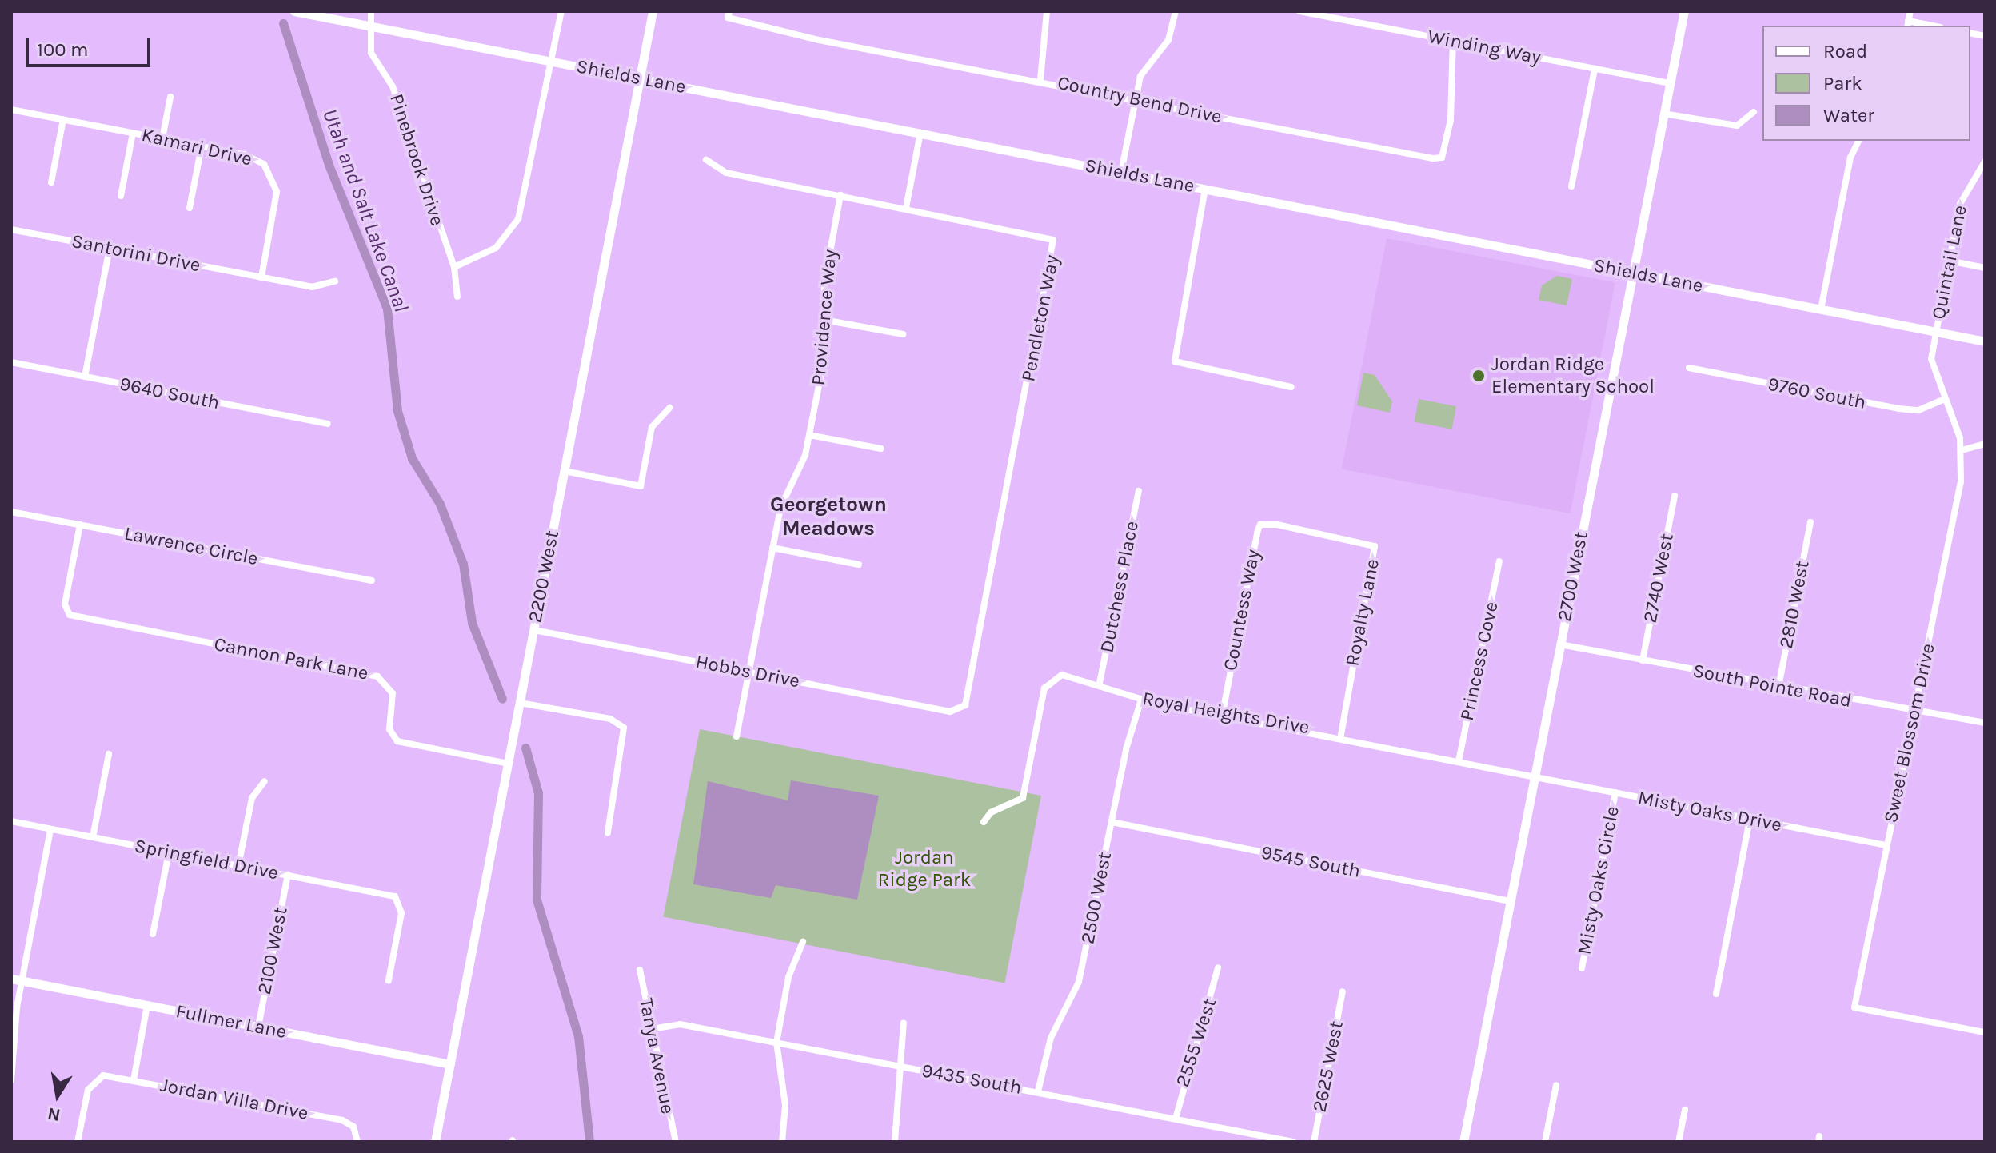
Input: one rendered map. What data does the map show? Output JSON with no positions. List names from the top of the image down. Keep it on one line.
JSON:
{"streets":{"main road":["Shields Lane","2200 West","2700 West","Fullmer Lane"],"street":["Winding Way","Country Bend Drive","Kamari Drive","Pinebrook Drive","Santorini Drive","Quintail Lane","Providence Way","Pendleton Way","9640 South","9760 South","Lawrence Circle","2740 West","Dutchess Place","2810 West","Countess Way","Royalty Lane","Cannon Park Lane","Princess Cove","Hobbs Drive","South Pointe Road","Royal Heights Drive","Sweet Blossom Drive","Misty Oaks Drive","Springfield Drive","9545 South","Misty Oaks Circle","2500 West","2100 West","2555 West","Tanya Avenue","2625 West","9435 South","Jordan Villa Drive"]},"crossings":[["Winding Way","Country Bend Drive"],["Winding Way","2700 West"],["Shields Lane","Pinebrook Drive"],["Shields Lane","Quintail Lane"],["Shields Lane","2200 West"],["Shields Lane","2700 West"],["Shields Lane","Sweet Blossom Drive"],["Kamari Drive","Santorini Drive"],["Quintail Lane","Sweet Blossom Drive"],["Providence Way","Pendleton Way"],["Providence Way","Hobbs Drive"],["Pendleton Way","Hobbs Drive"],["9760 South","Sweet Blossom Drive"],["Lawrence Circle","Cannon Park Lane"],["2200 West","Cannon Park Lane"],["2200 West","Hobbs Drive"],["2200 West","Fullmer Lane"],["2700 West","South Pointe Road"],["2700 West","Royal Heights Drive"],["2700 West","Misty Oaks Drive"],["2700 West","9545 South"],["2740 West","South Pointe Road"],["Dutchess Place","Royal Heights Drive"],["2810 West","South Pointe Road"],["Countess Way","Royalty Lane"],["Countess Way","Royal Heights Drive"],["Royalty Lane","Royal Heights Drive"],["Princess Cove","Royal Heights Drive"],["South Pointe Road","Sweet Blossom Drive"],["Royal Heights Drive","Misty Oaks Drive"],["Royal Heights Drive","2500 West"],["Sweet Blossom Drive","Misty Oaks Drive"],["Misty Oaks Drive","Misty Oaks Circle"],["Springfield Drive","2100 West"],["9545 South","2500 West"],["2500 West","9435 South"],["2100 West","Fullmer Lane"],["2555 West","9435 South"],["Tanya Avenue","9435 South"]],"districts":["Georgetown Meadows"],"water":["Utah and Salt Lake Canal"],"parks":["Jordan Ridge Park"],"places":["Jordan Ridge Elementary School"],"legend":["Road","Park","Water"],"scale_bar":"100 m","north":"bottom"}
